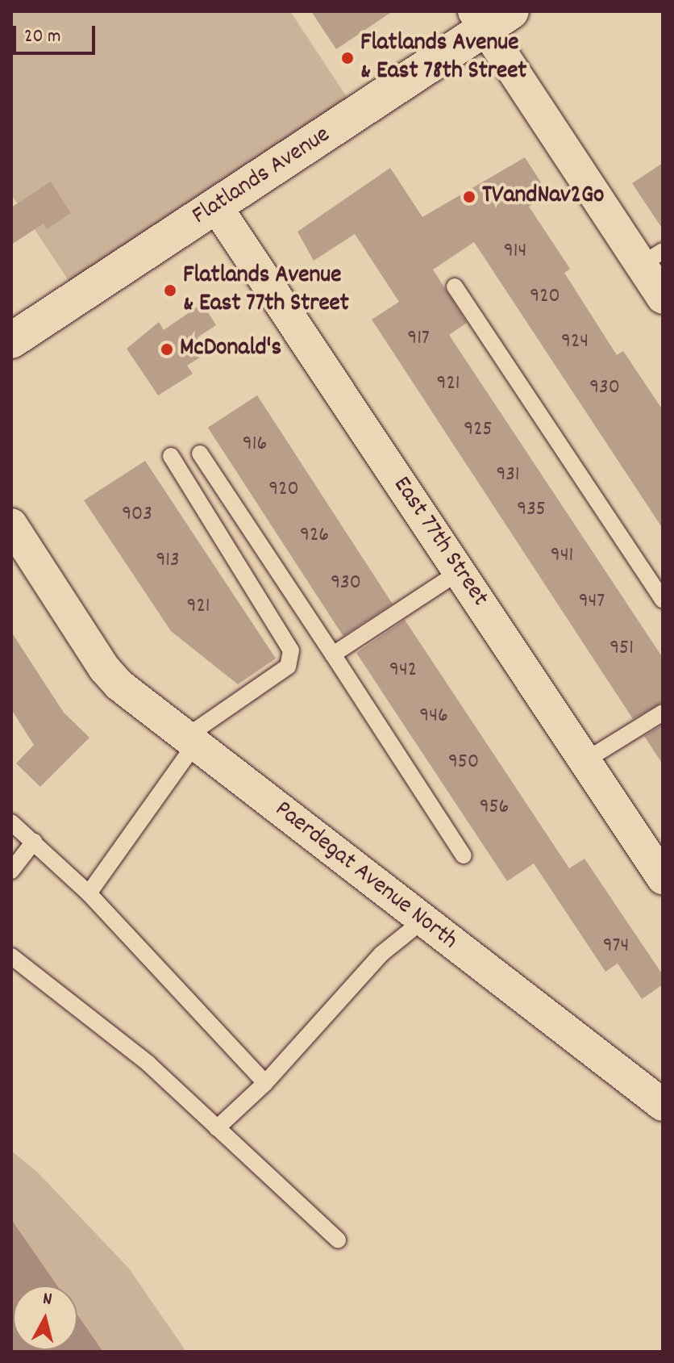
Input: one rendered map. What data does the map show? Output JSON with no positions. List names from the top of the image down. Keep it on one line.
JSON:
{"streets":{"main road":["Flatlands Avenue"],"street":["East 77th Street","Paerdegat Avenue North"]},"crossings":[["Flatlands Avenue","East 77th Street"]],"places":["Flatlands Avenue & East 78th Street","TVandNav2Go","Flatlands Avenue & East 77th Street","McDonald's"],"house_numbers":["914","920","917","924","921","930","925","916","931","920","935","903","926","941","913","930","947","921","951","942","946","950","956","974"],"scale_bar":"20 m","north":"top"}
